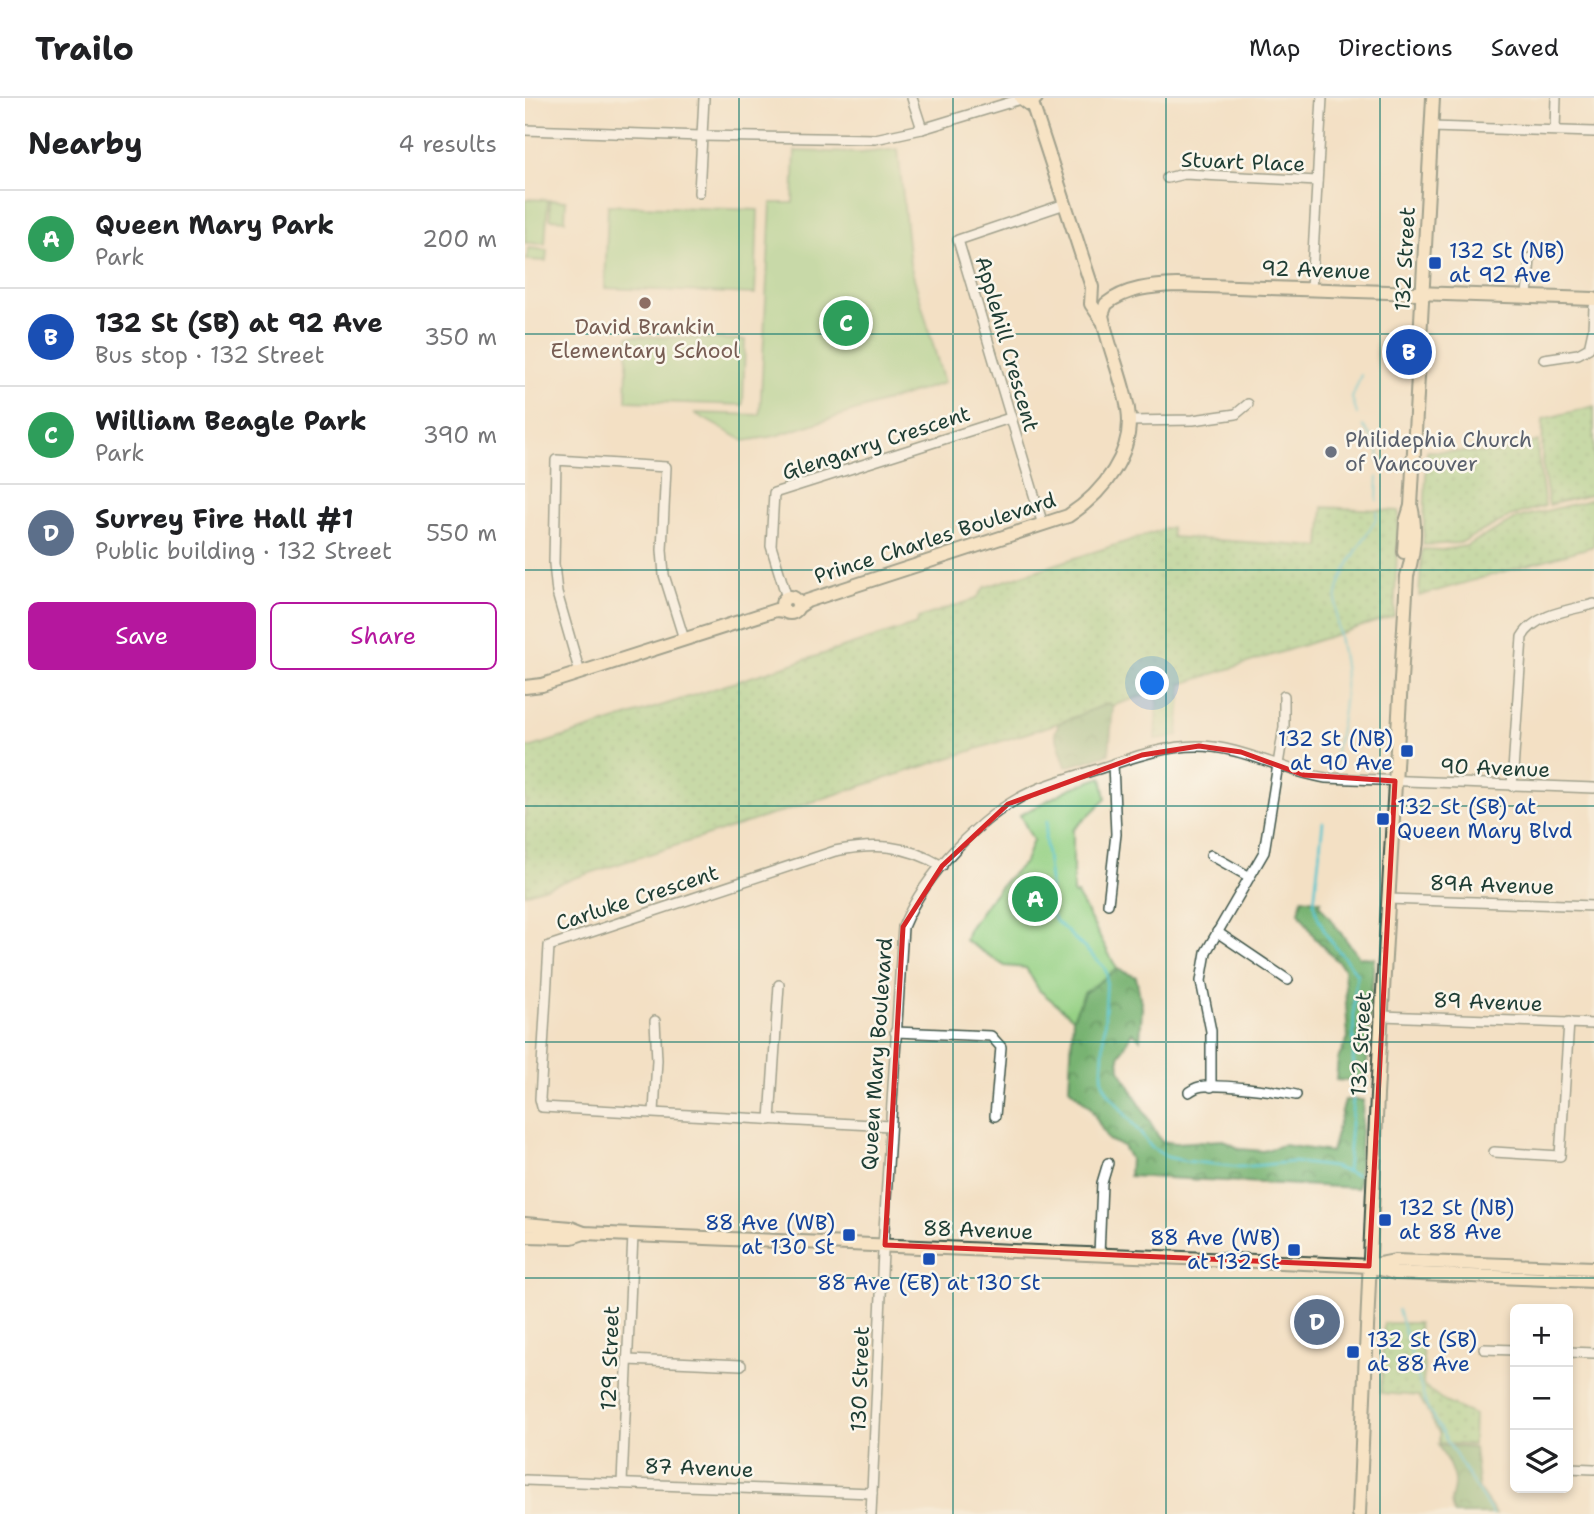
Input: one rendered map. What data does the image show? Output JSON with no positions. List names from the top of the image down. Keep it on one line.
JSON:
{"streets":{"main road":["132 Street","92 Avenue","Prince Charles Boulevard","88 Avenue"],"street":["Stuart Place","Applehill Crescent","Glengarry Crescent","90 Avenue","89A Avenue","Carluke Crescent","89 Avenue","Queen Mary Boulevard","129 Street","130 Street","87 Avenue"]},"crossings":[["132 Street","92 Avenue"],["132 Street","90 Avenue"],["132 Street","89A Avenue"],["132 Street","89 Avenue"],["132 Street","Queen Mary Boulevard"],["132 Street","88 Avenue"],["92 Avenue","Prince Charles Boulevard"],["Applehill Crescent","Glengarry Crescent"],["Applehill Crescent","Prince Charles Boulevard"],["Glengarry Crescent","Prince Charles Boulevard"],["90 Avenue","Queen Mary Boulevard"],["Carluke Crescent","Queen Mary Boulevard"],["Queen Mary Boulevard","88 Avenue"],["Queen Mary Boulevard","130 Street"],["88 Avenue","129 Street"],["88 Avenue","130 Street"],["129 Street","87 Avenue"],["130 Street","87 Avenue"]],"places":{"transit":["132 St (NB) at 92 Ave","132 St (NB) at 90 Ave","132 St (SB) at Queen Mary Blvd","132 St (NB) at 88 Ave","88 Ave (WB) at 130 St","88 Ave (WB) at 132 St","88 Ave (EB) at 130 St","132 St (SB) at 88 Ave"],"other":["David Brankin Elementary School","Philidephia Church of Vancouver"]},"page":{"header":"Trailo","nav":["Map","Directions","Saved"],"heading":["Nearby","4 results"],"list":[{"mark":"A","name":"Queen Mary Park","note":"Park","value":"200 m"},{"mark":"B","name":"132 St (SB) at 92 Ave","note":"Bus stop · 132 Street","value":"350 m"},{"mark":"C","name":"William Beagle Park","note":"Park","value":"390 m"},{"mark":"D","name":"Surrey Fire Hall #1","note":"Public building · 132 Street","value":"550 m"}],"pins":["C","B","A","D"],"buttons":["Save","Share"],"map_buttons":["+","−"]}}
